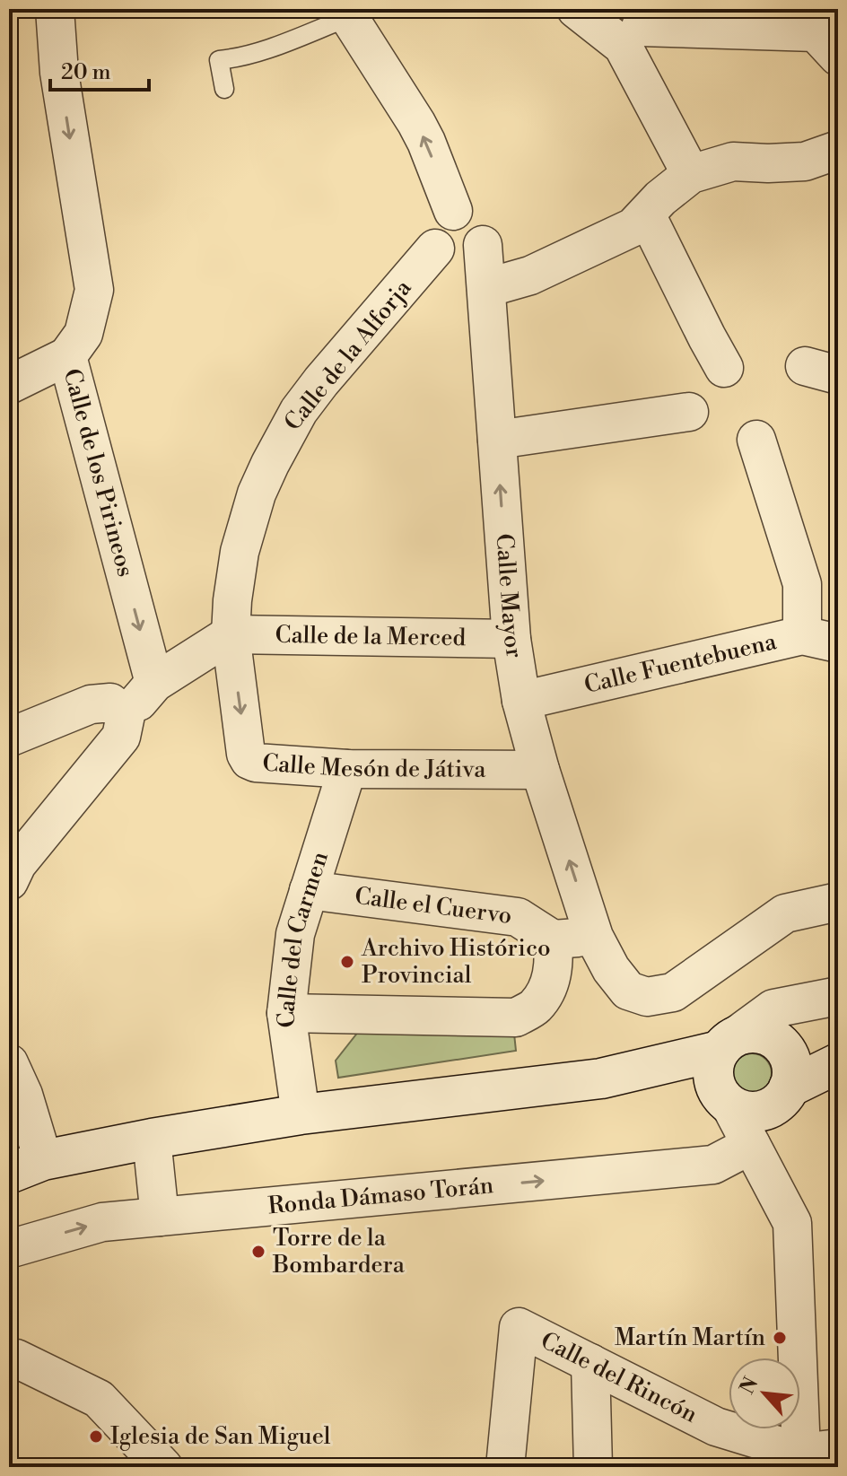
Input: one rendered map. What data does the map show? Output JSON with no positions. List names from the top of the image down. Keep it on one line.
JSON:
{"streets":{"street":["Calle de la Alforja","Calle de los Pirineos","Calle Mayor","Calle de la Merced","Calle Fuentebuena","Calle Mesón de Játiva","Calle el Cuervo","Calle del Carmen","Ronda Dámaso Torán","Calle del Rincón"]},"crossings":[["Calle de la Alforja","Calle Mayor"],["Calle de la Alforja","Calle de la Merced"],["Calle de la Alforja","Calle Mesón de Játiva"],["Calle Mayor","Calle de la Merced"],["Calle Mayor","Calle Fuentebuena"],["Calle Mayor","Calle Mesón de Játiva"],["Calle de la Merced","Calle Mesón de Játiva"],["Calle Mesón de Játiva","Calle del Carmen"],["Calle el Cuervo","Calle del Carmen"]],"one_way":["Calle de los Pirineos","Ronda Dámaso Torán"],"places":["Archivo Histórico Provincial","Torre de la Bombardera","Martín Martín","Iglesia de San Miguel"],"scale_bar":"20 m","north":"top left"}
